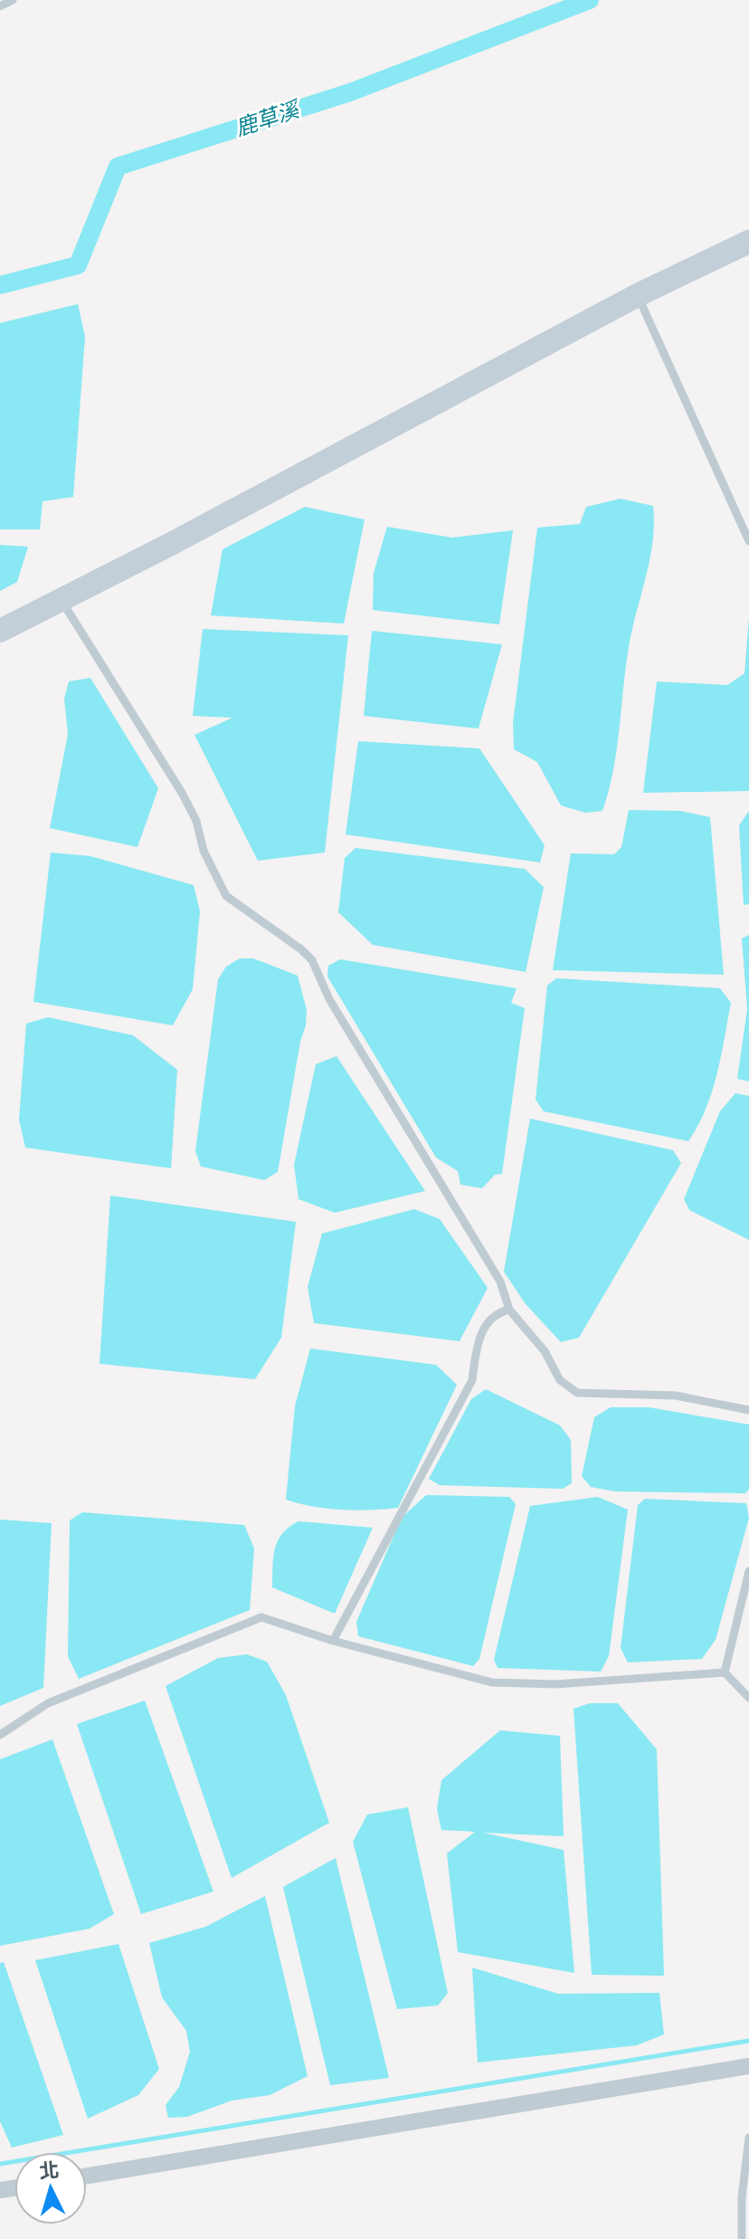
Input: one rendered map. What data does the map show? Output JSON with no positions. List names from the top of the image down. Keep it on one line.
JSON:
{"water":["鹿草溪"],"north":"top"}
